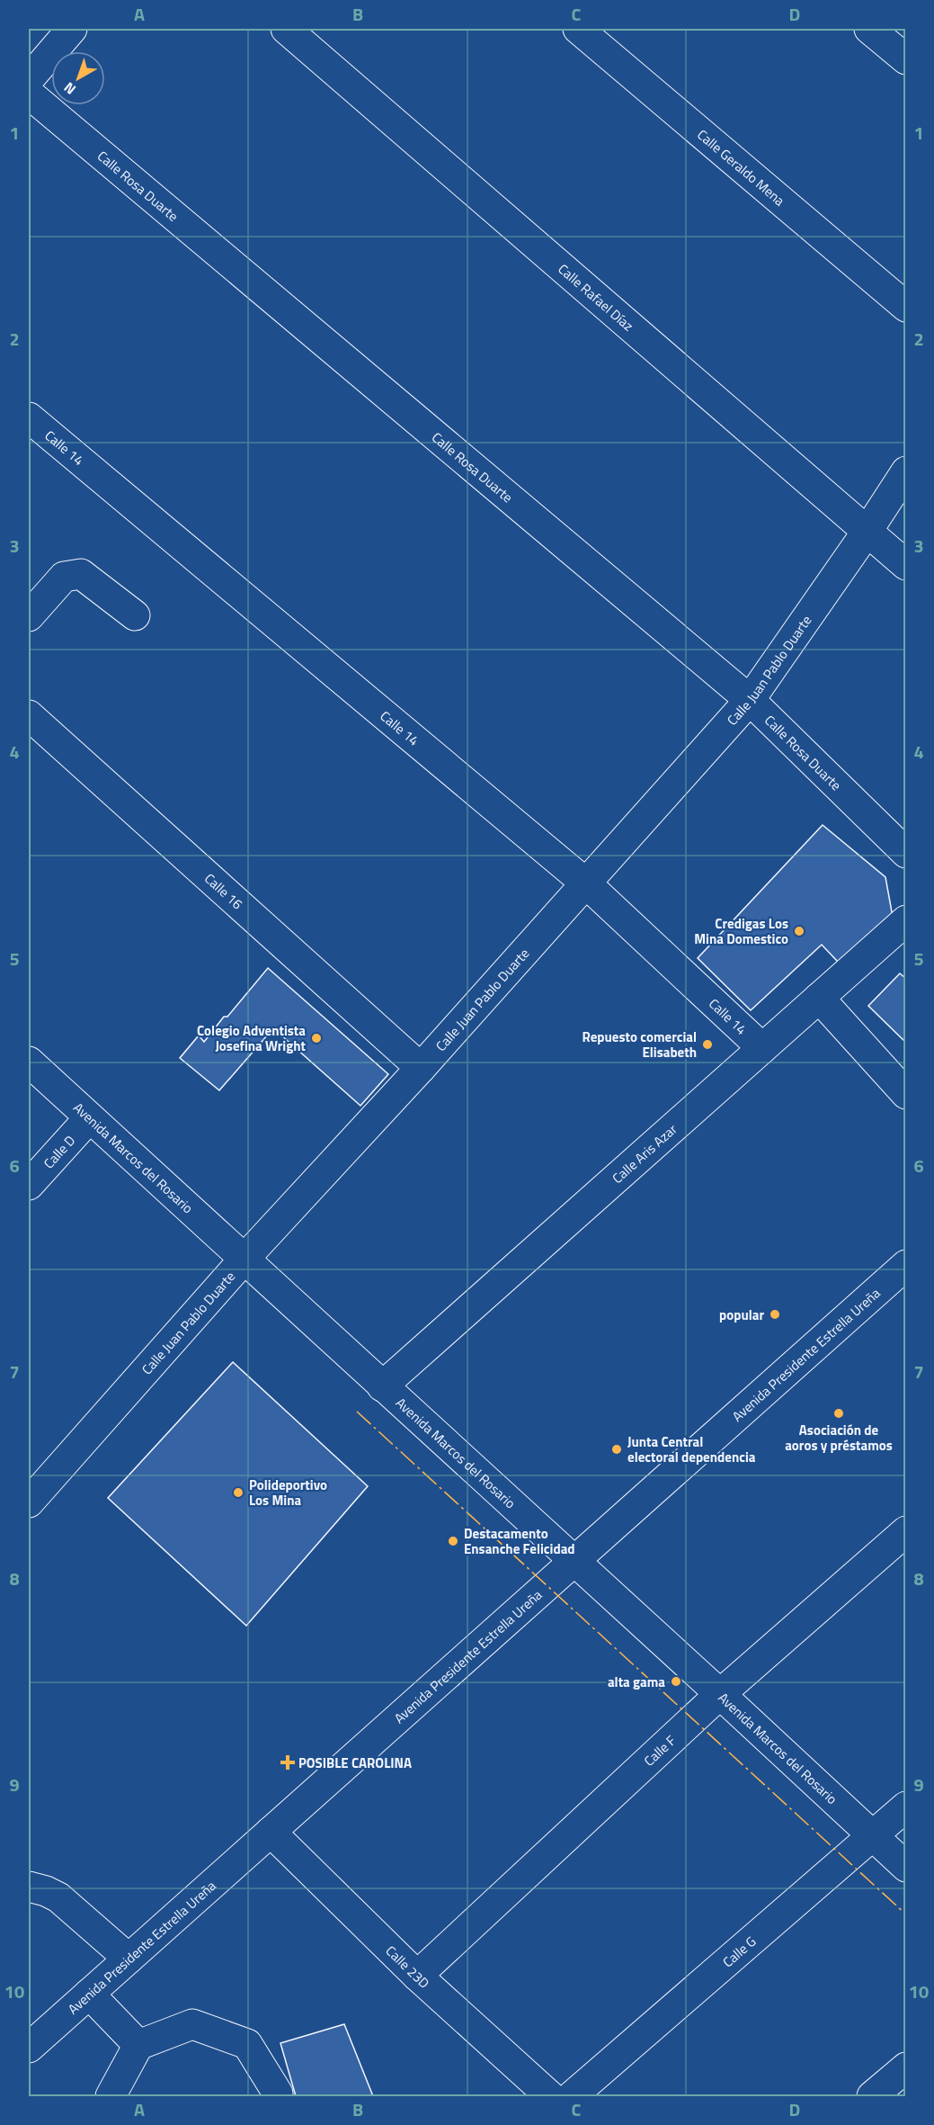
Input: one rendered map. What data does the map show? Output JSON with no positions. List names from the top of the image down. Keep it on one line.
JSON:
{"streets":{"street":["Calle Geraldo Mena","Calle Rosa Duarte","Calle Rafael Díaz","Calle 14","Calle Juan Pablo Duarte","Calle 16","Calle D","Calle Aris Azar","Avenida Marcos del Rosario","Avenida Presidente Estrella Ureña","Calle F","Calle G","Calle 23D"]},"crossings":[["Calle Rosa Duarte","Calle Juan Pablo Duarte"],["Calle Rafael Díaz","Calle Juan Pablo Duarte"],["Calle 14","Calle Juan Pablo Duarte"],["Calle 14","Calle Aris Azar"],["Calle Juan Pablo Duarte","Calle 16"],["Calle Juan Pablo Duarte","Avenida Marcos del Rosario"],["Calle D","Avenida Marcos del Rosario"],["Calle Aris Azar","Avenida Marcos del Rosario"],["Avenida Marcos del Rosario","Avenida Presidente Estrella Ureña"],["Avenida Marcos del Rosario","Calle F"],["Avenida Marcos del Rosario","Calle G"],["Avenida Presidente Estrella Ureña","Calle 23D"],["Calle F","Calle 23D"]],"places":{"other":["Credigas Los Mina Domestico","Colegio Adventista Josefina Wright","Repuesto comercial Elisabeth","popular","Asociación de aoros y préstamos","Junta Central electoral dependencia","Polideportivo Los Mina","Destacamento Ensanche Felicidad","alta gama"],"health":["POSIBLE CAROLINA"]},"north":"bottom left","grid":{"columns":["A","B","C","D"],"rows":["1","2","3","4","5","6","7","8","9","10"]}}
